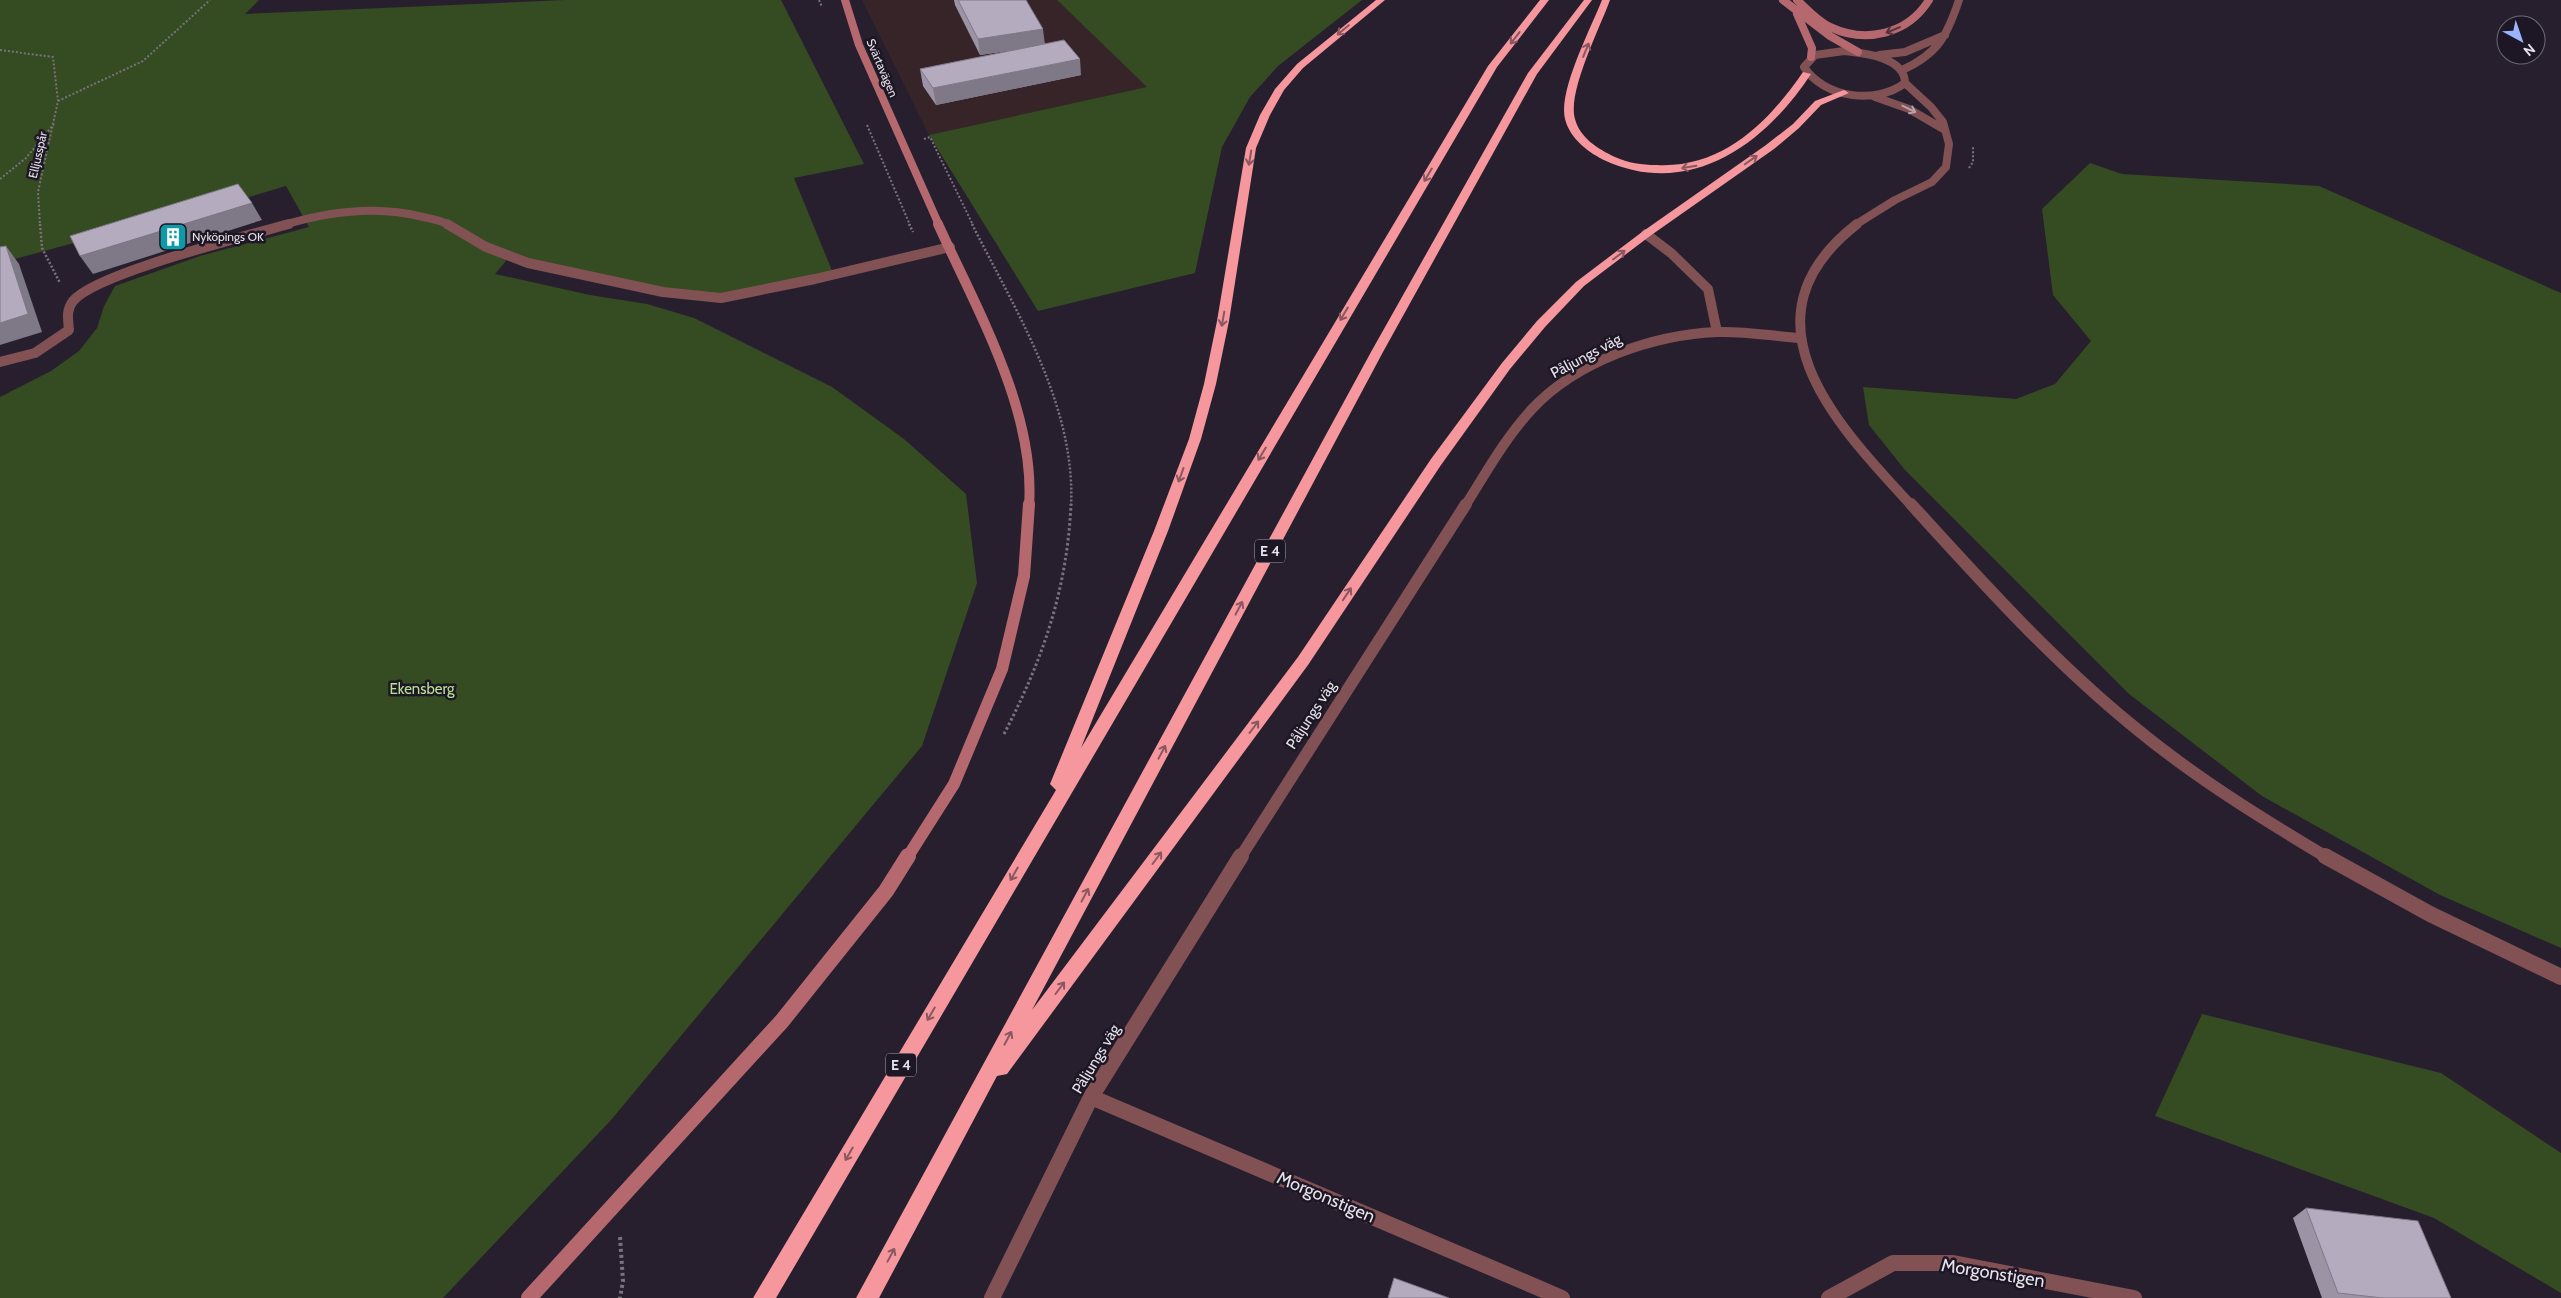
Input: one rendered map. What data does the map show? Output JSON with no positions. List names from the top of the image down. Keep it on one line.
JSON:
{"streets":{"highway":["E 4"],"main road":["Svärtavägen"],"street":["Påljungs väg","Morgonstigen"],"path":["Elljusspår"]},"crossings":[["Påljungs väg","Morgonstigen"]],"parks":["Ekensberg"],"places":{"building":["Nyköpings OK"]},"north":"bottom right"}
